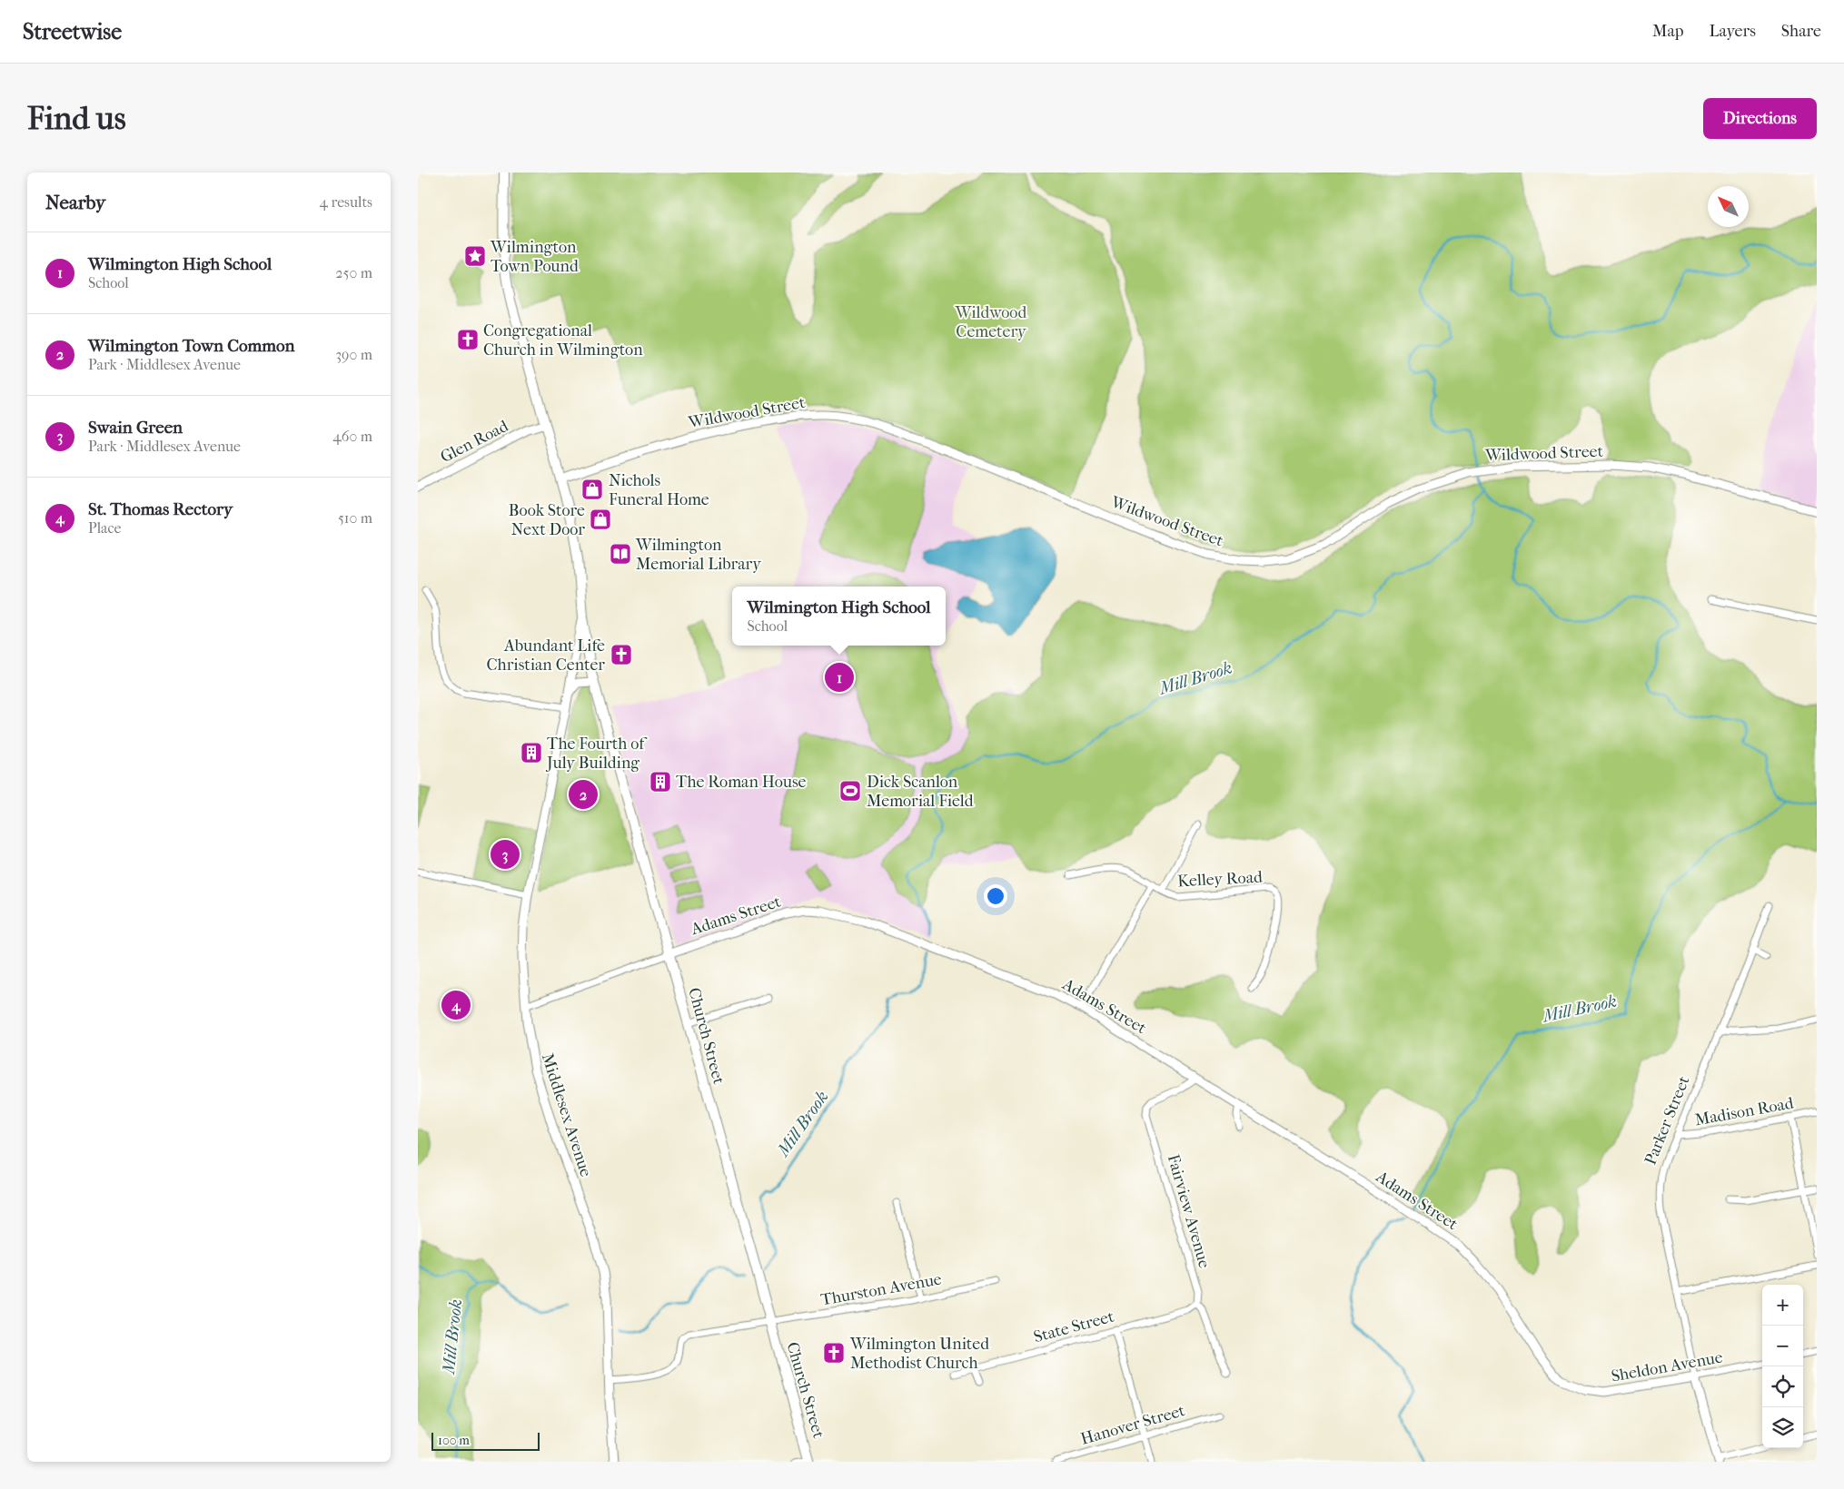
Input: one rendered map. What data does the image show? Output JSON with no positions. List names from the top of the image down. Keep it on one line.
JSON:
{"streets":{"main road":["Church Street","Middlesex Avenue"],"street":["Wildwood Street","Glen Road","Kelley Road","Adams Street","Madison Road","Parker Street","Fairview Avenue","Thurston Avenue","State Street","Sheldon Avenue","Hanover Street"]},"crossings":[["Wildwood Street","Middlesex Avenue"],["Glen Road","Middlesex Avenue"],["Adams Street","Church Street"],["Adams Street","Middlesex Avenue"],["Adams Street","Fairview Avenue"],["Adams Street","Sheldon Avenue"],["Church Street","Middlesex Avenue"],["Church Street","Thurston Avenue"],["Madison Road","Parker Street"],["Middlesex Avenue","Thurston Avenue"],["Parker Street","Sheldon Avenue"],["Fairview Avenue","State Street"]],"water":["Mill Brook"],"parks":["Wildwood Cemetery"],"places":{"place":["Wilmington Town Pound"],"church":["Congregational Church in Wilmington","Abundant Life Christian Center","Wilmington United Methodist Church"],"shop":["Nichols Funeral Home","Book Store Next Door"],"library":["Wilmington Memorial Library"],"building":["The Fourth of July Building","The Roman House"],"sports":["Dick Scanlon Memorial Field"]},"scale_bar":"100 m","north":"top left","page":{"header":"Streetwise","nav":["Map","Layers","Share"],"buttons":"Directions","title":"Find us","heading":["Nearby","4 results"],"list":[{"mark":"1","name":"Wilmington High School","note":"School","value":"250 m"},{"mark":"2","name":"Wilmington Town Common","note":"Park · Middlesex Avenue","value":"390 m"},{"mark":"3","name":"Swain Green","note":"Park · Middlesex Avenue","value":"460 m"},{"mark":"4","name":"St. Thomas Rectory","note":"Place","value":"510 m"}],"popup":["Wilmington High School","School"],"pins":["1","2","3","4"],"map_buttons":["+","−"],"scale":"100 m"}}
